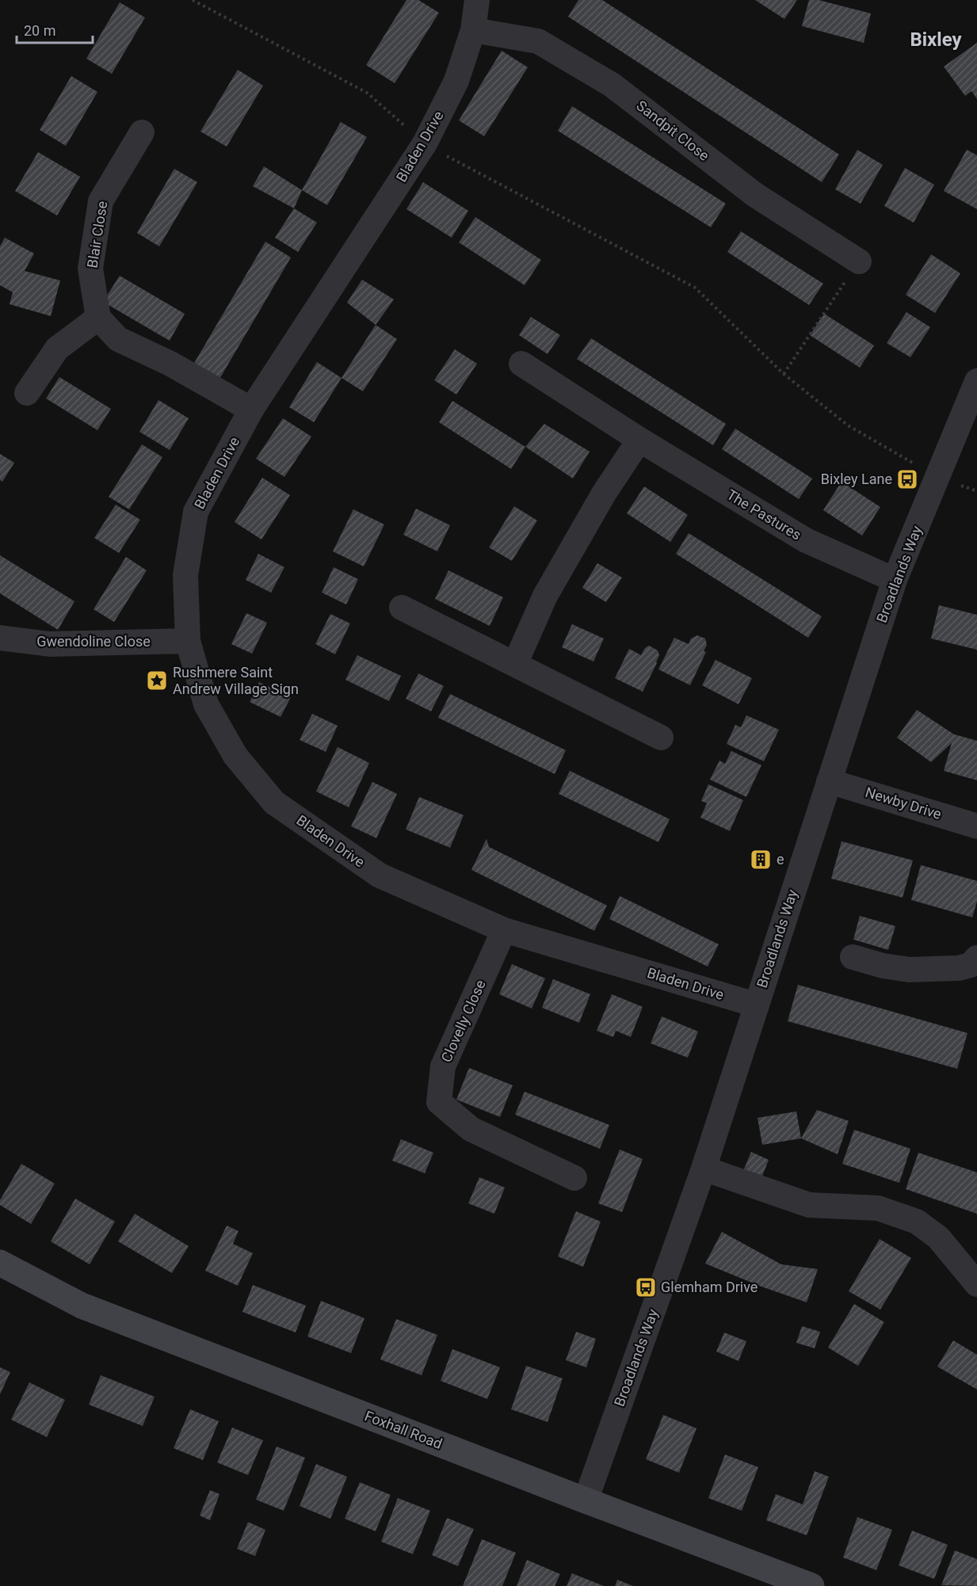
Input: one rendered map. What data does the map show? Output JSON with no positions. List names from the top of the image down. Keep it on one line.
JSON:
{"streets":{"street":["Sandpit Close","Bladen Drive","Blair Close","The Pastures","Broadlands Way","Gwendoline Close","Newby Drive","Clovelly Close","Foxhall Road"]},"crossings":[["Sandpit Close","Bladen Drive"],["Bladen Drive","Broadlands Way"],["Bladen Drive","Gwendoline Close"],["Bladen Drive","Clovelly Close"],["The Pastures","Broadlands Way"],["Broadlands Way","Newby Drive"],["Broadlands Way","Foxhall Road"]],"districts":["Bixley"],"places":{"bus stop":["Bixley Lane","Glemham Drive"],"place":["Rushmere Saint Andrew Village Sign"],"building":["e"]},"scale_bar":"20 m"}
